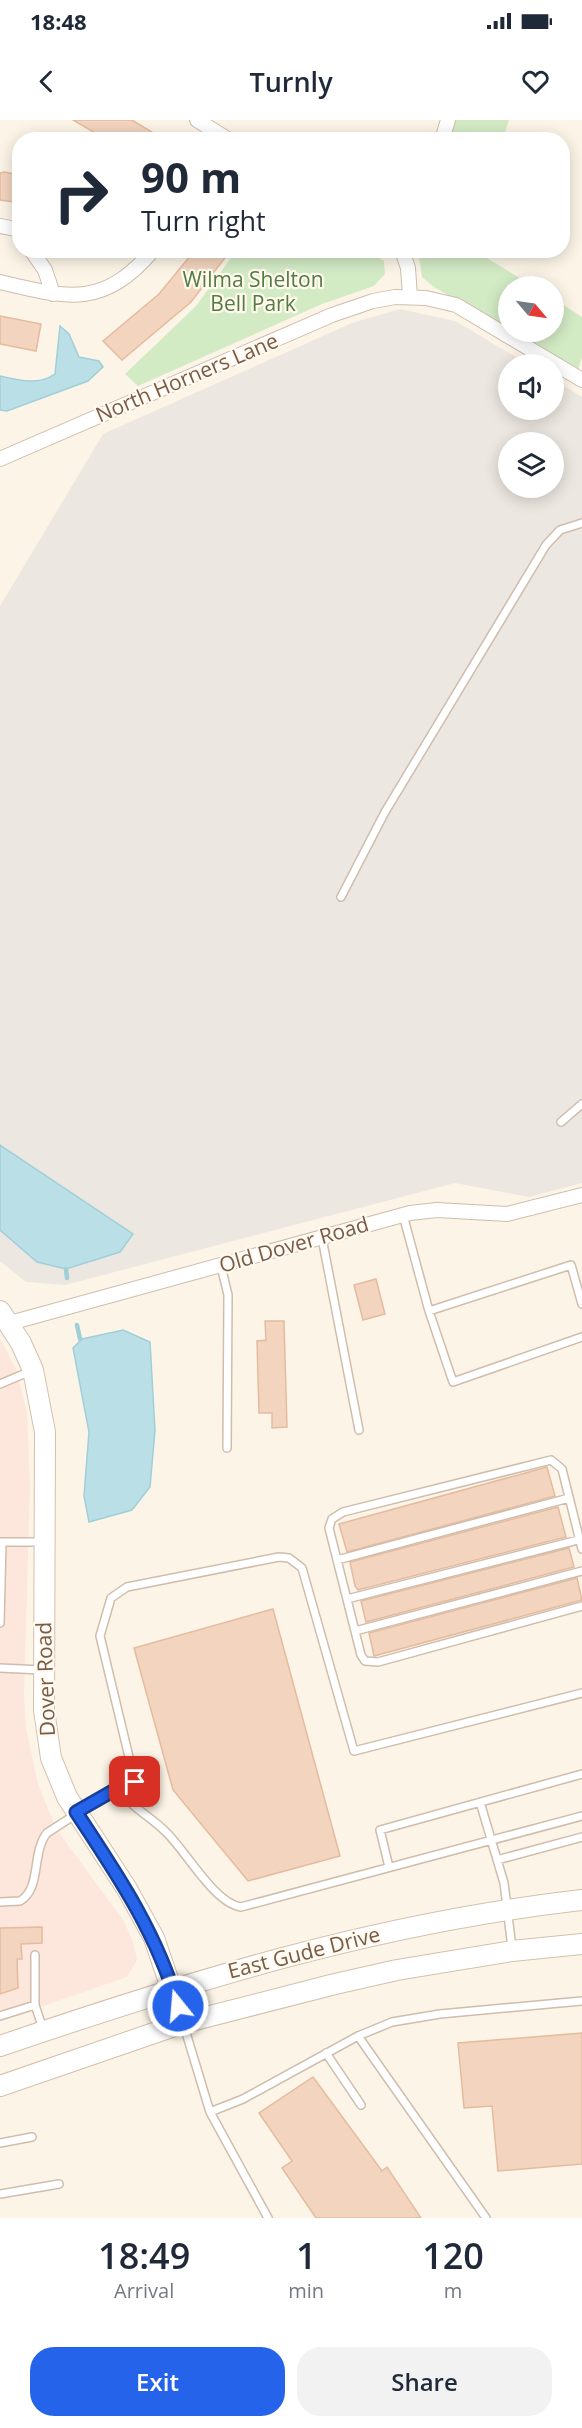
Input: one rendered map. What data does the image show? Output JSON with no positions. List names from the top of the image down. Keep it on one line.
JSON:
{"streets":{"main road":["Dover Road","East Gude Drive"],"street":["North Horners Lane","Old Dover Road"]},"crossings":[["Old Dover Road","Dover Road"],["Dover Road","East Gude Drive"]],"parks":["Wilma Shelton Bell Park"],"north":"bottom right","page":{"status":"18:48","header":"Turnly","turn":["90 m","Turn right"],"eta":["18:49","Arrival","1","min","120","m"],"buttons":["Exit","Share"]}}
